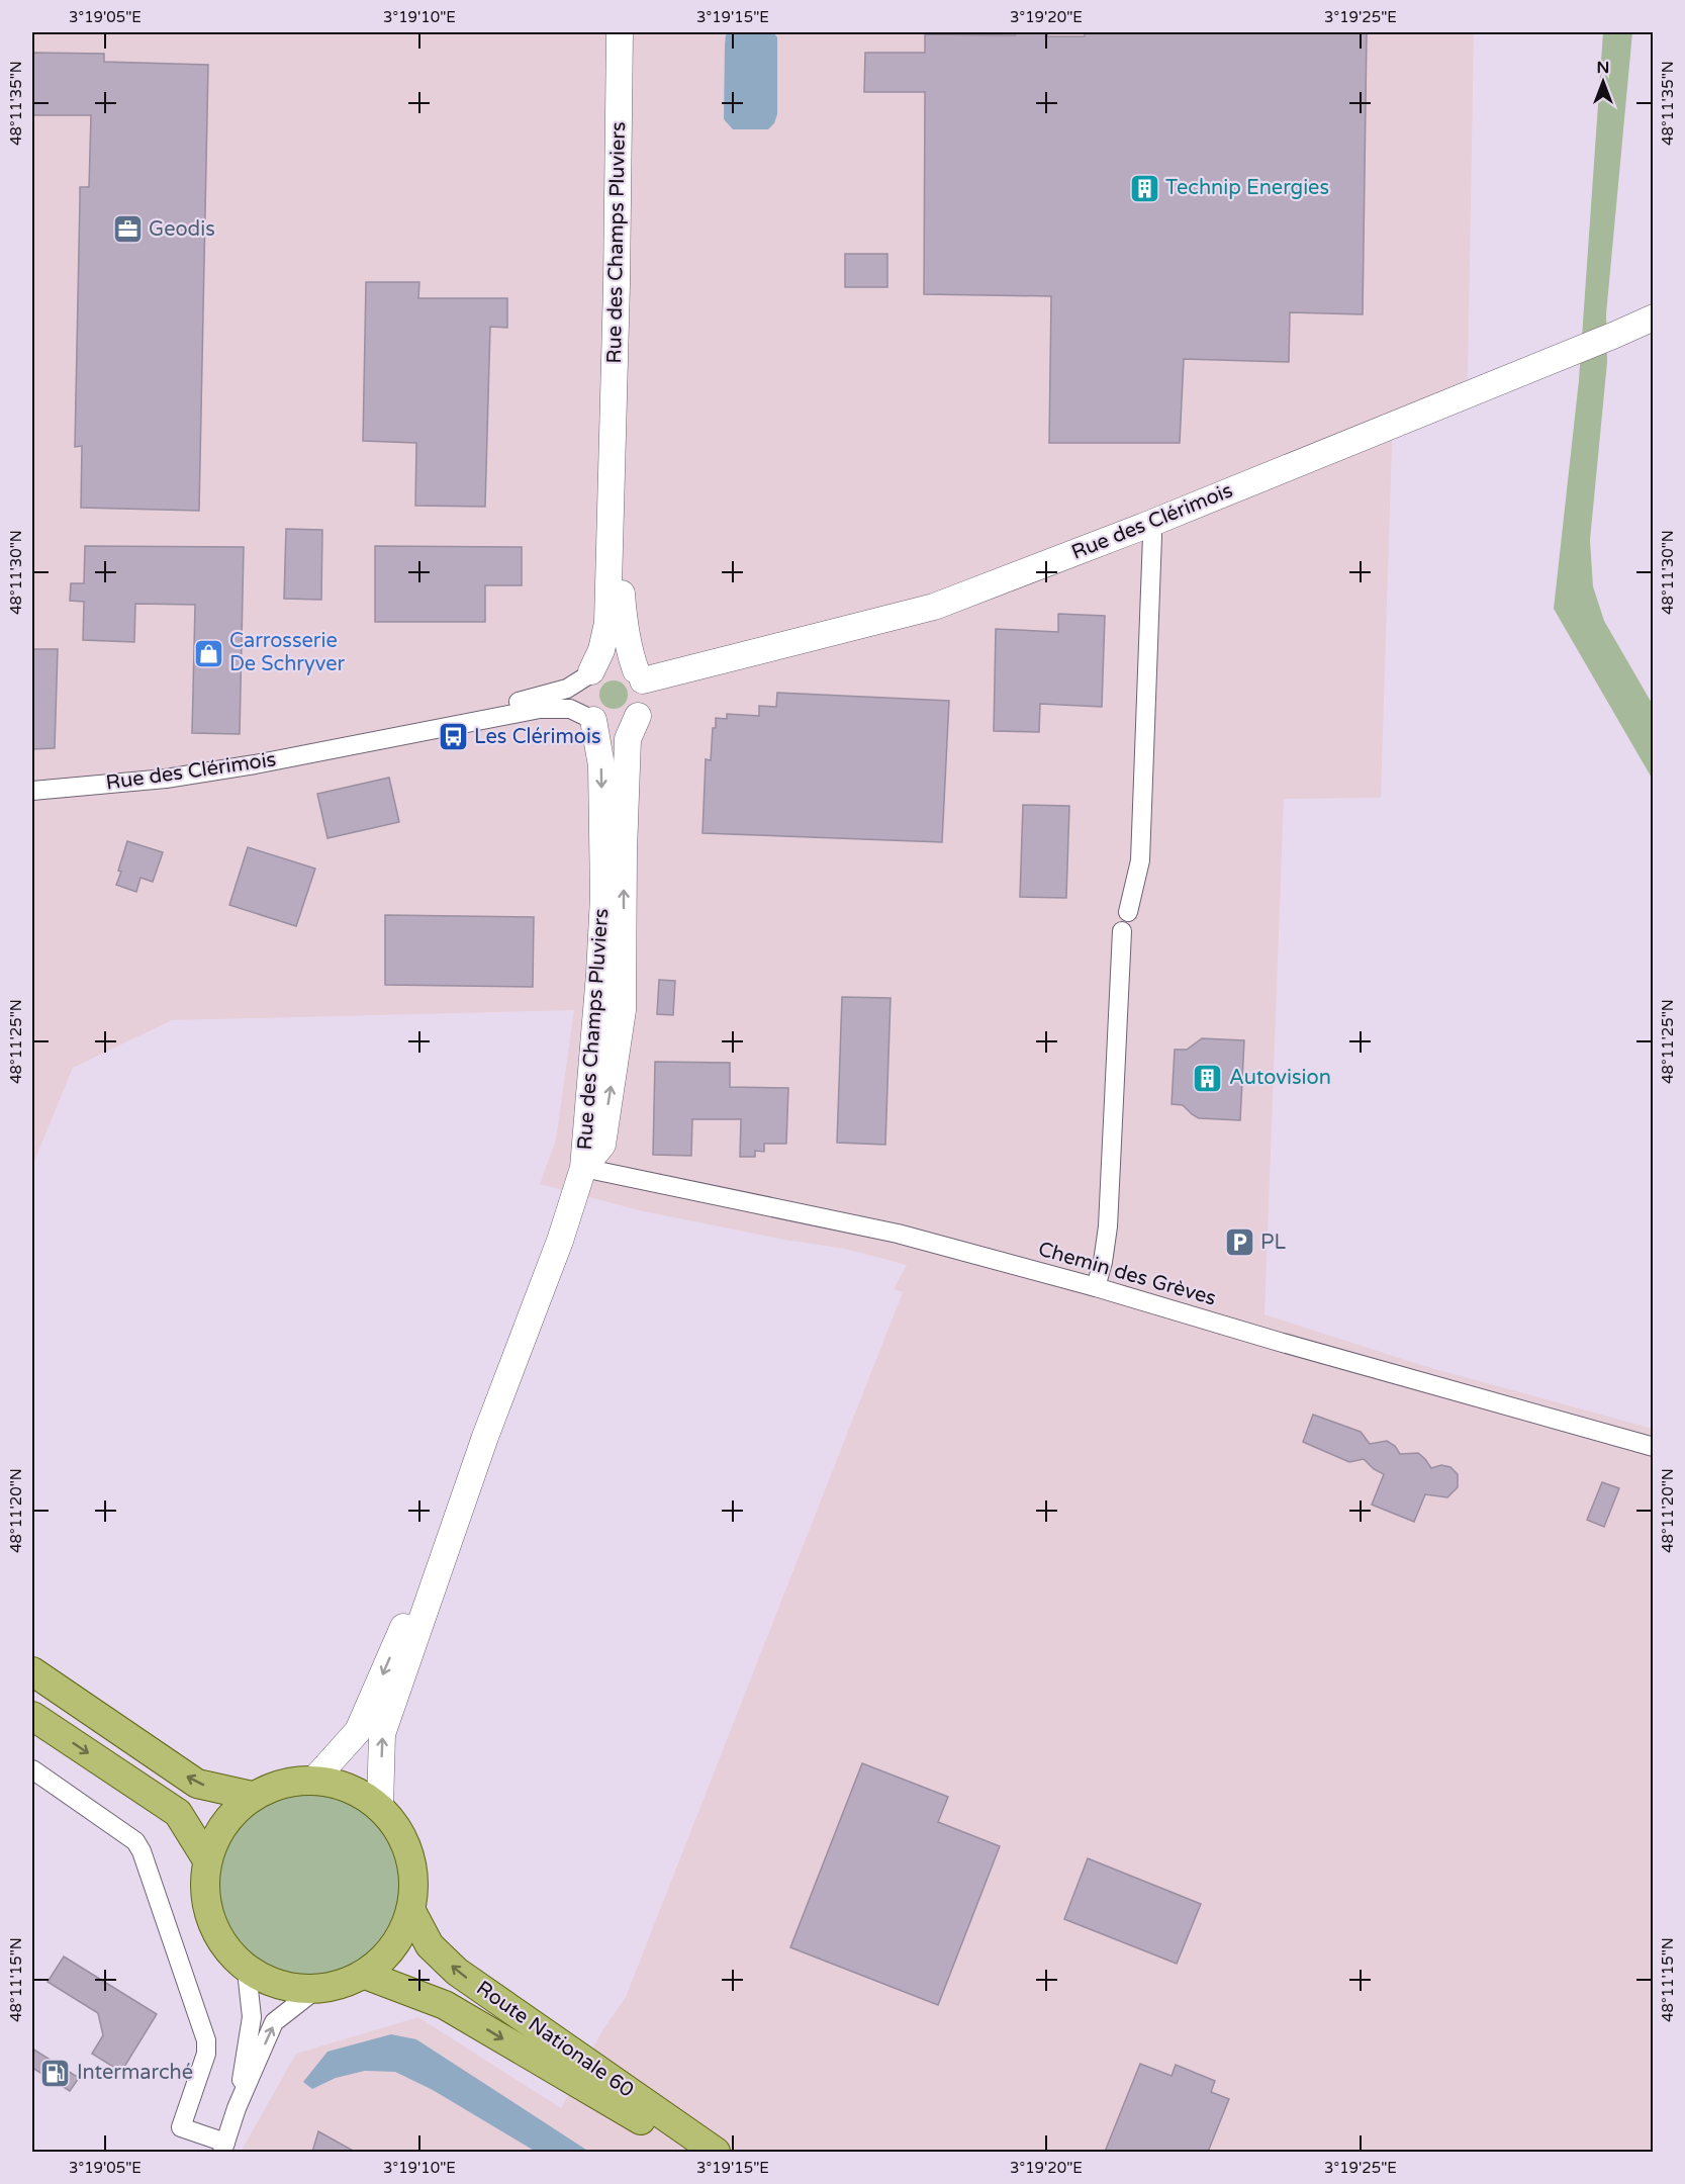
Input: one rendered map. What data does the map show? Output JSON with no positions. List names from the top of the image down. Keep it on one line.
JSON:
{"streets":{"main road":["Route Nationale 60"],"street":["Rue des Champs Pluviers","Rue des Clérimois","Chemin des Grèves"]},"crossings":[["Rue des Champs Pluviers","Rue des Clérimois"],["Rue des Champs Pluviers","Chemin des Grèves"]],"places":{"building":["Technip Energies","Autovision"],"office":["Geodis"],"shop":["Carrosserie De Schryver"],"bus stop":["Les Clérimois"],"parking":["PL"],"fuel station":["Intermarché"]},"north":"top","coordinates":["3°19'05\"E","3°19'10\"E","3°19'15\"E","3°19'20\"E","3°19'25\"E","48°11'35\"N","48°11'30\"N","48°11'25\"N","48°11'20\"N","48°11'15\"N"]}
